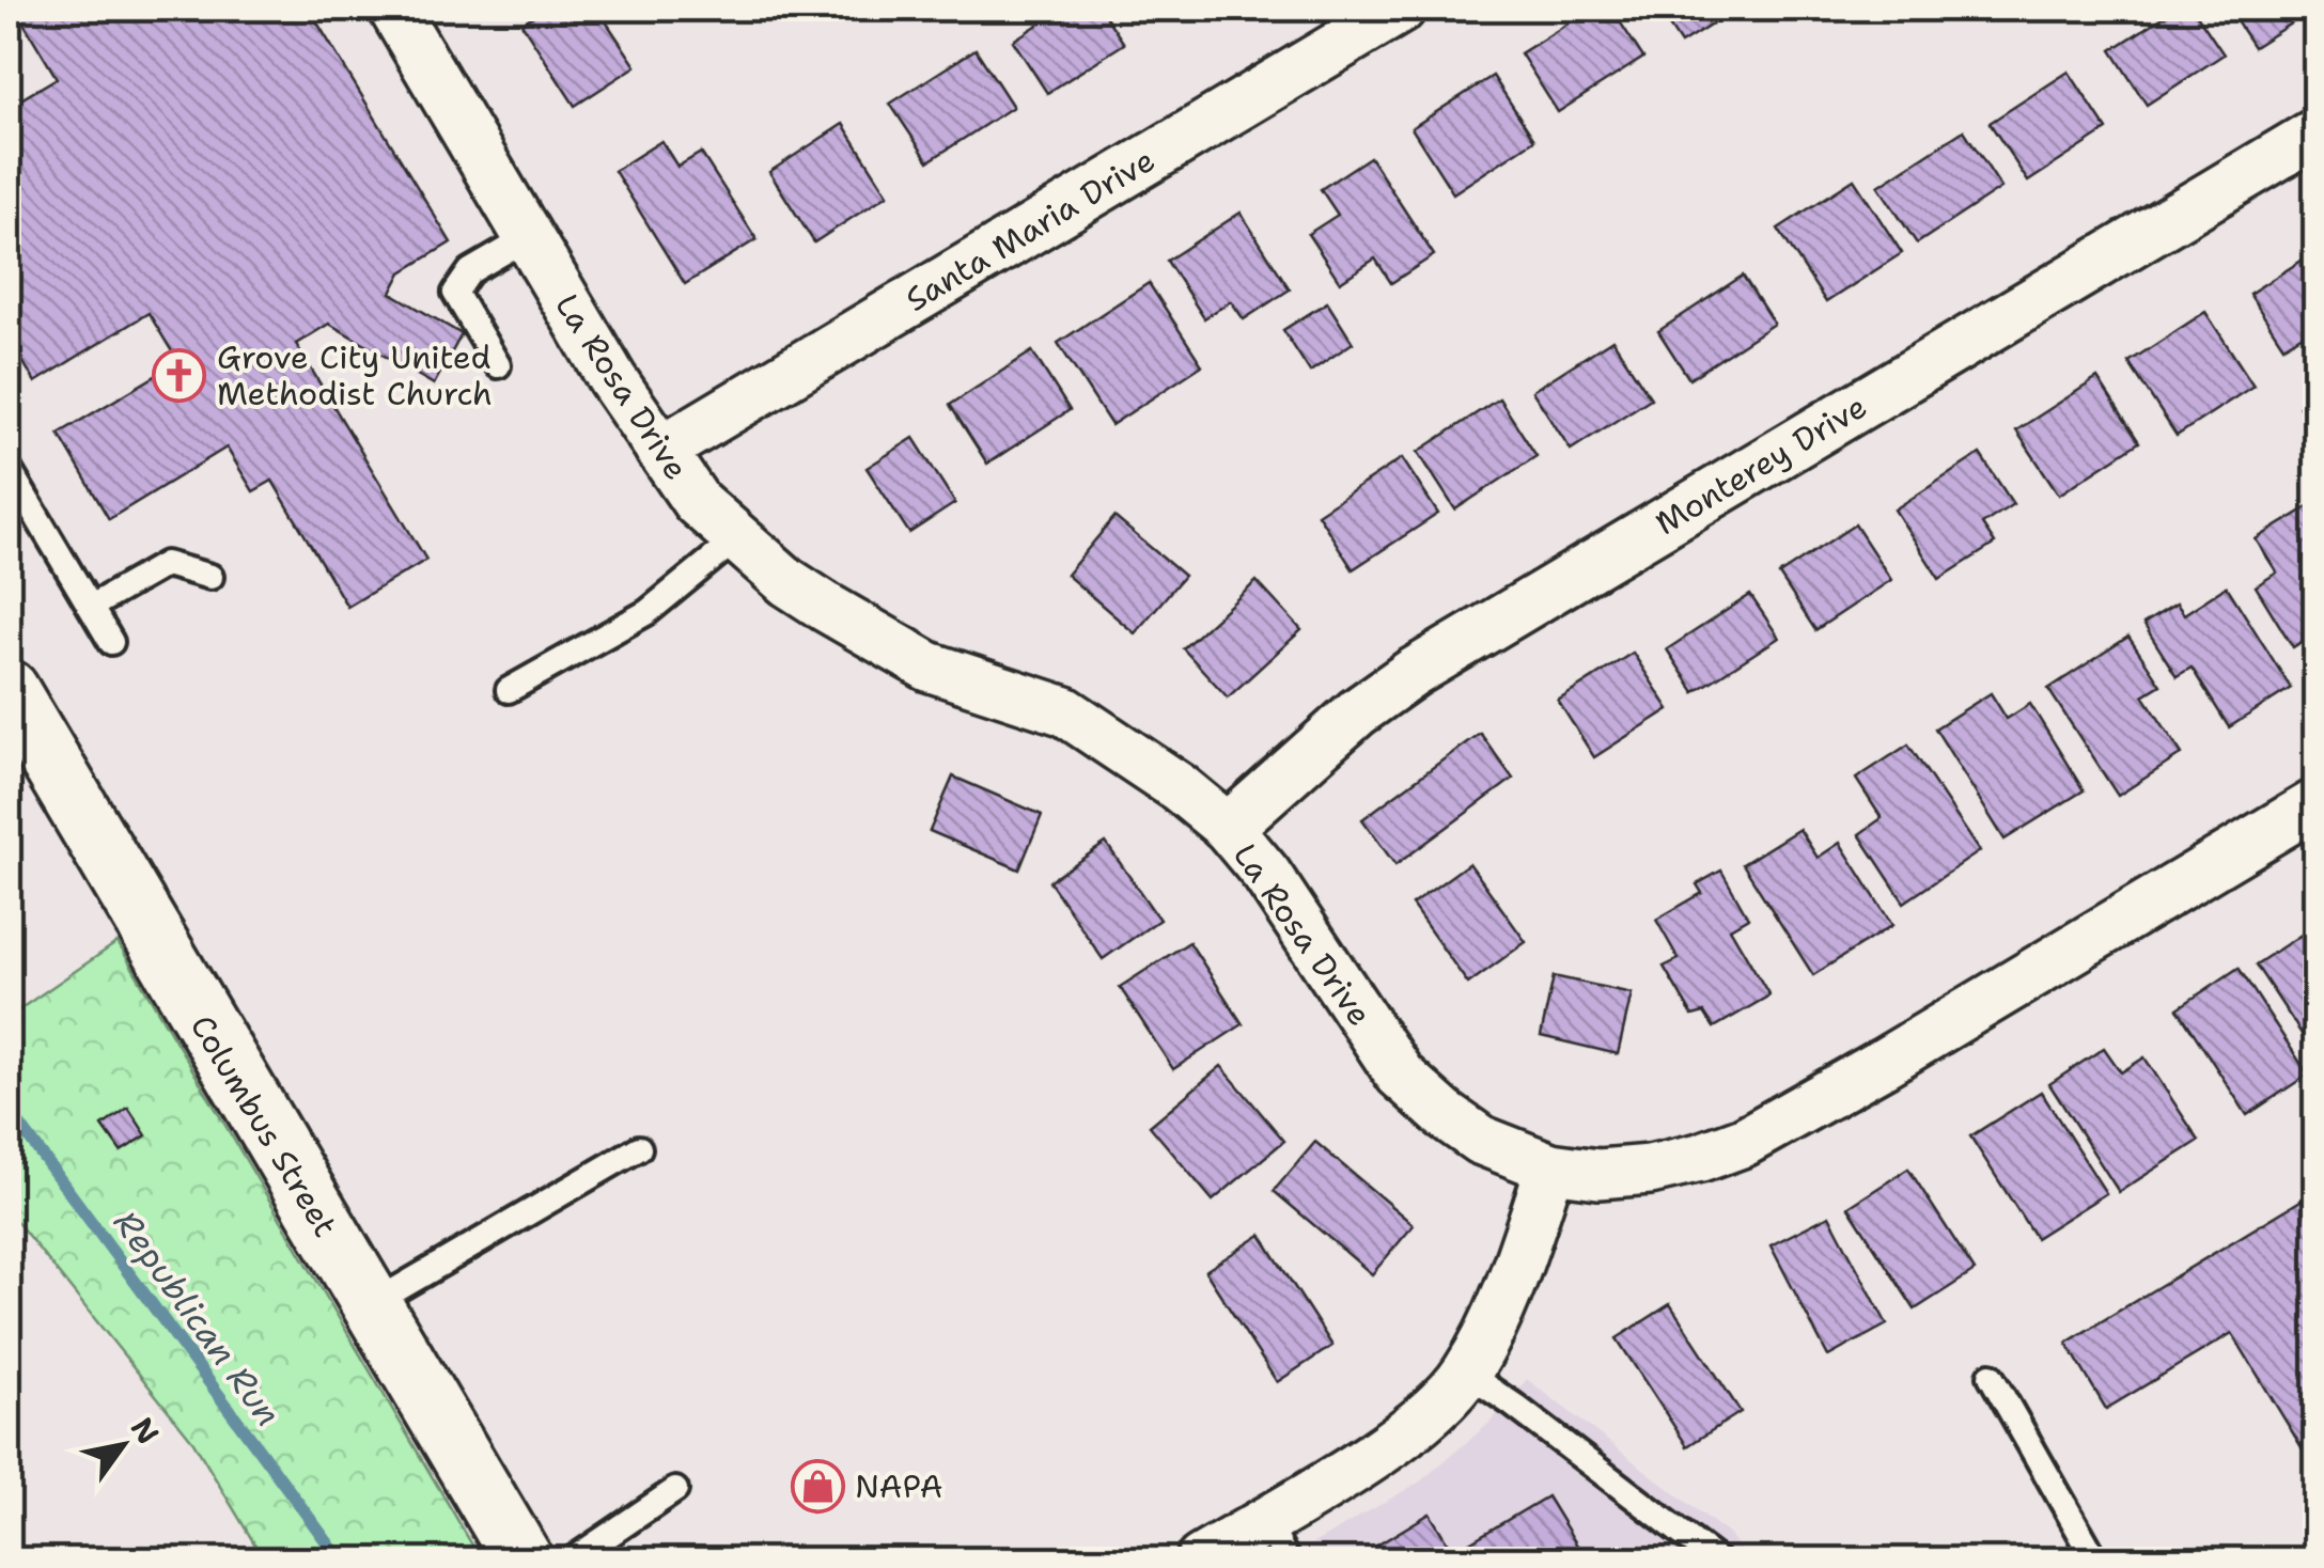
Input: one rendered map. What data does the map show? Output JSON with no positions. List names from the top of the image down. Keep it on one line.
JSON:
{"streets":{"main road":["Columbus Street"],"street":["Santa Maria Drive","La Rosa Drive","Monterey Drive"]},"crossings":[["Santa Maria Drive","La Rosa Drive"],["La Rosa Drive","Monterey Drive"]],"water":["Republican Run"],"places":{"church":["Grove City United Methodist Church"],"shop":["NAPA"]},"north":"top right"}
